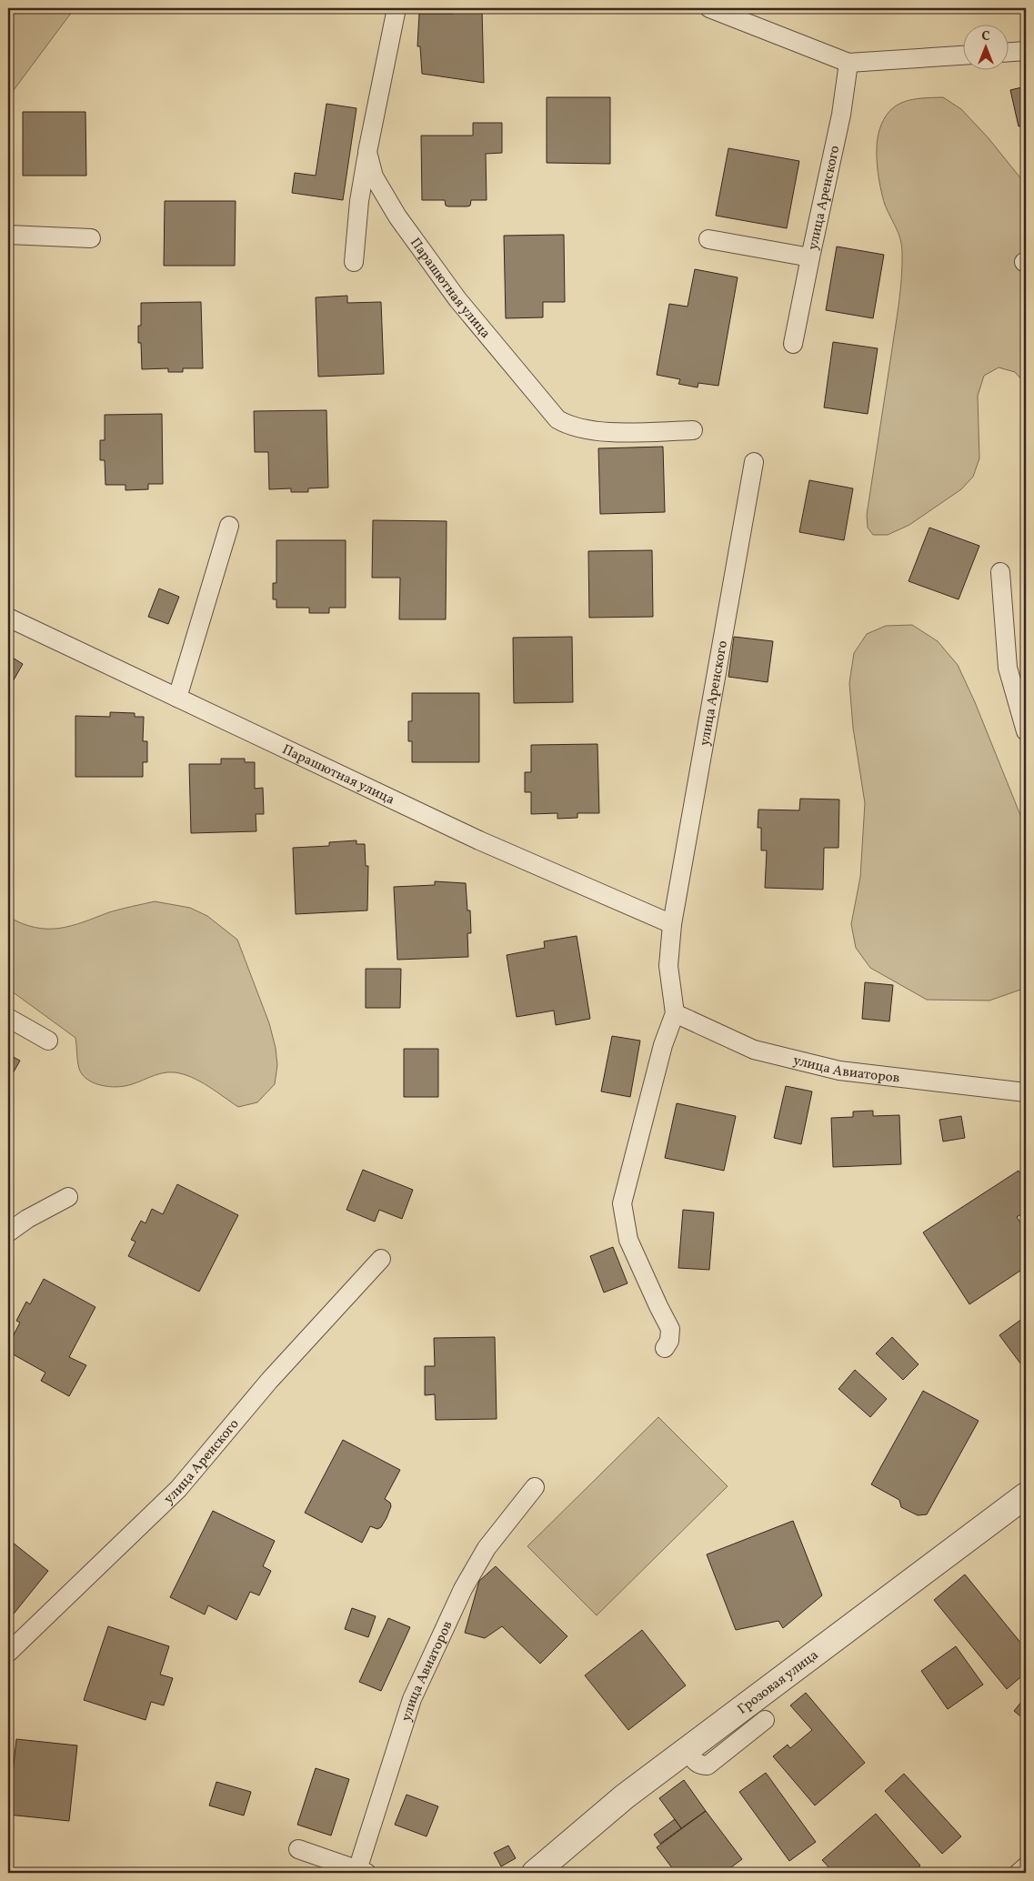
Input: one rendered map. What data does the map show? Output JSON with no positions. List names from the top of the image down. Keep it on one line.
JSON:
{"streets":{"street":["Грозовая улица"],"lane":["улица Аренского","Парашютная улица","улица Авиаторов"]},"crossings":[["улица Аренского","Парашютная улица"],["улица Аренского","улица Авиаторов"]],"north":"top"}
